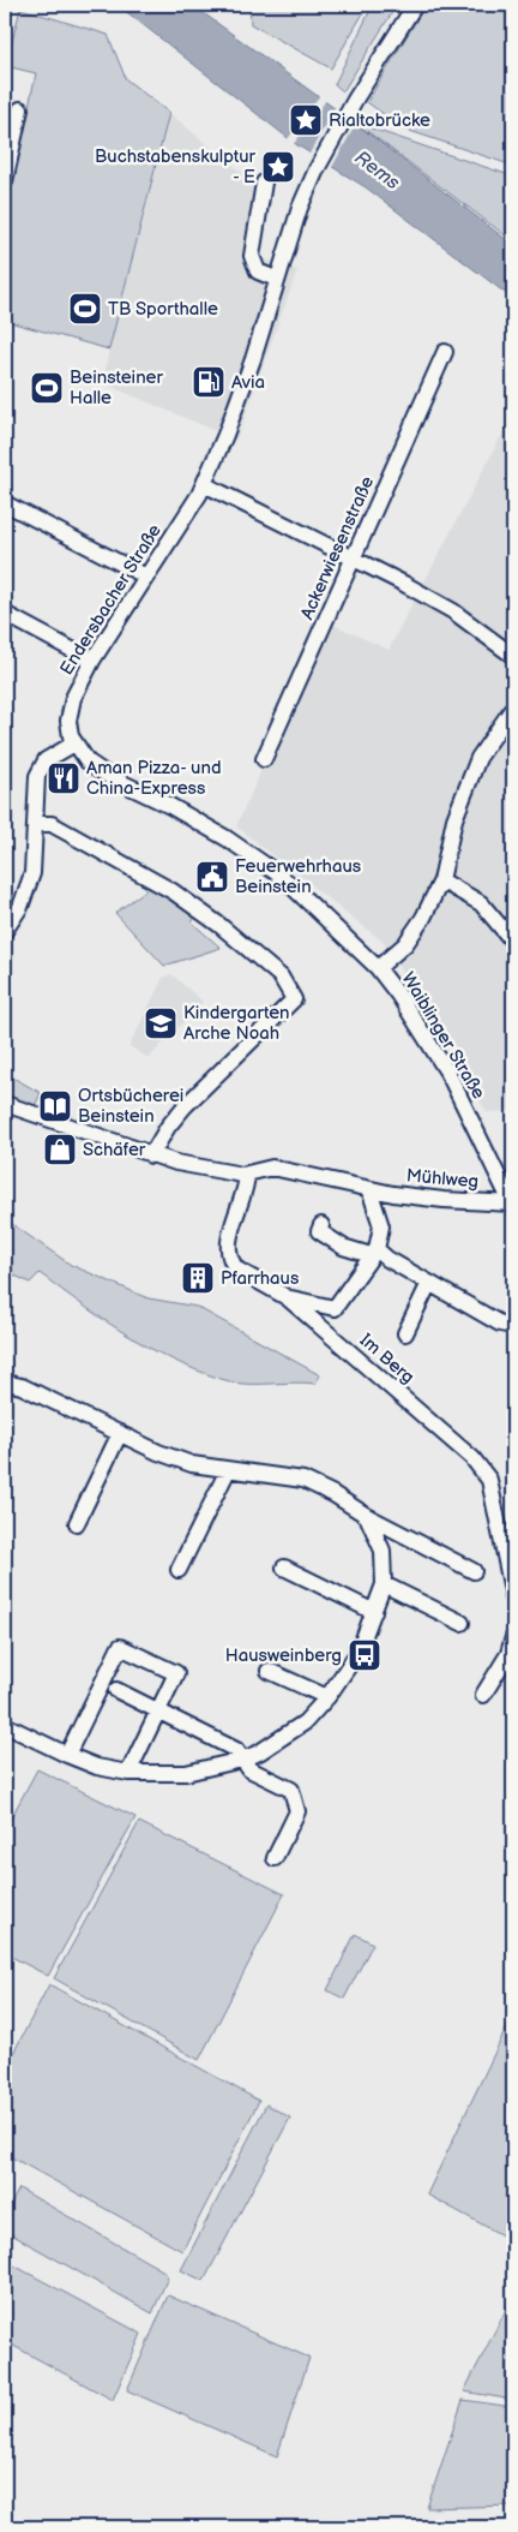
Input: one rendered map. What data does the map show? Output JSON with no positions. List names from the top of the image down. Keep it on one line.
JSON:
{"streets":{"street":["Ackerwiesenstraße","Endersbacher Straße","Waiblinger Straße","Mühlweg","Im Berg"]},"crossings":[["Endersbacher Straße","Waiblinger Straße"],["Waiblinger Straße","Mühlweg"],["Mühlweg","Im Berg"]],"water":["Rems"],"places":{"place":["Rialtobrücke","Buchstabenskulptur - E"],"sports":["TB Sporthalle","Beinsteiner Halle"],"fuel station":["Avia"],"restaurant":["Aman Pizza- und China-Express"],"public building":["Feuerwehrhaus Beinstein"],"school or university":["Kindergarten Arche Noah"],"library":["Ortsbücherei Beinstein"],"shop":["Schäfer"],"building":["Pfarrhaus"],"bus stop":["Hausweinberg"]}}
